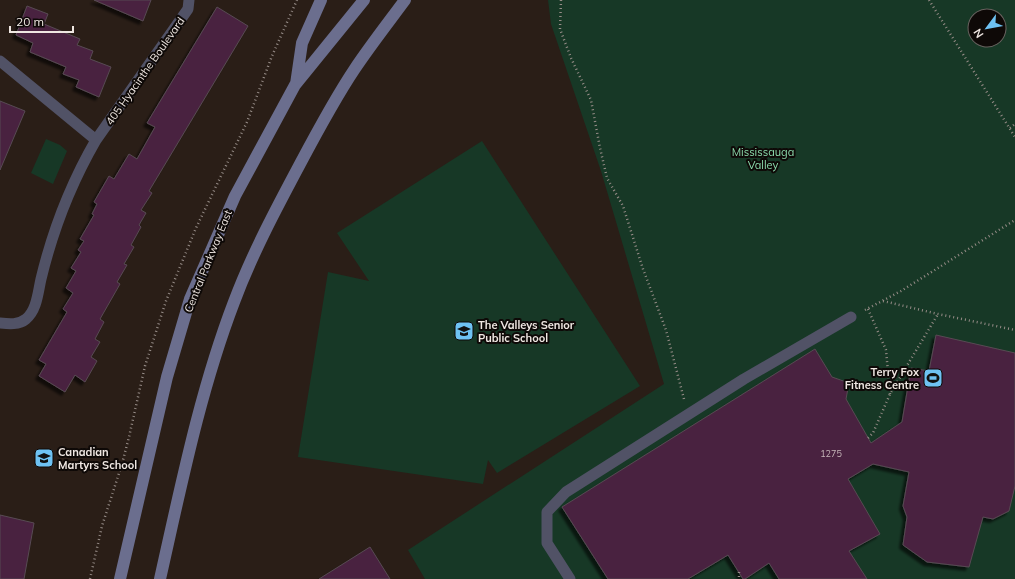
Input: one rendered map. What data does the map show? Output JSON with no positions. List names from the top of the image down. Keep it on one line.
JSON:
{"streets":{"street":["Central Parkway East"],"lane":["405 Hyacinthe Boulevard"]},"parks":["Mississauga Valley"],"places":{"school or university":["The Valleys Senior Public School","Canadian Martyrs School"],"sports":["Terry Fox Fitness Centre"]},"house_numbers":["1275"],"scale_bar":"20 m","north":"bottom left"}
